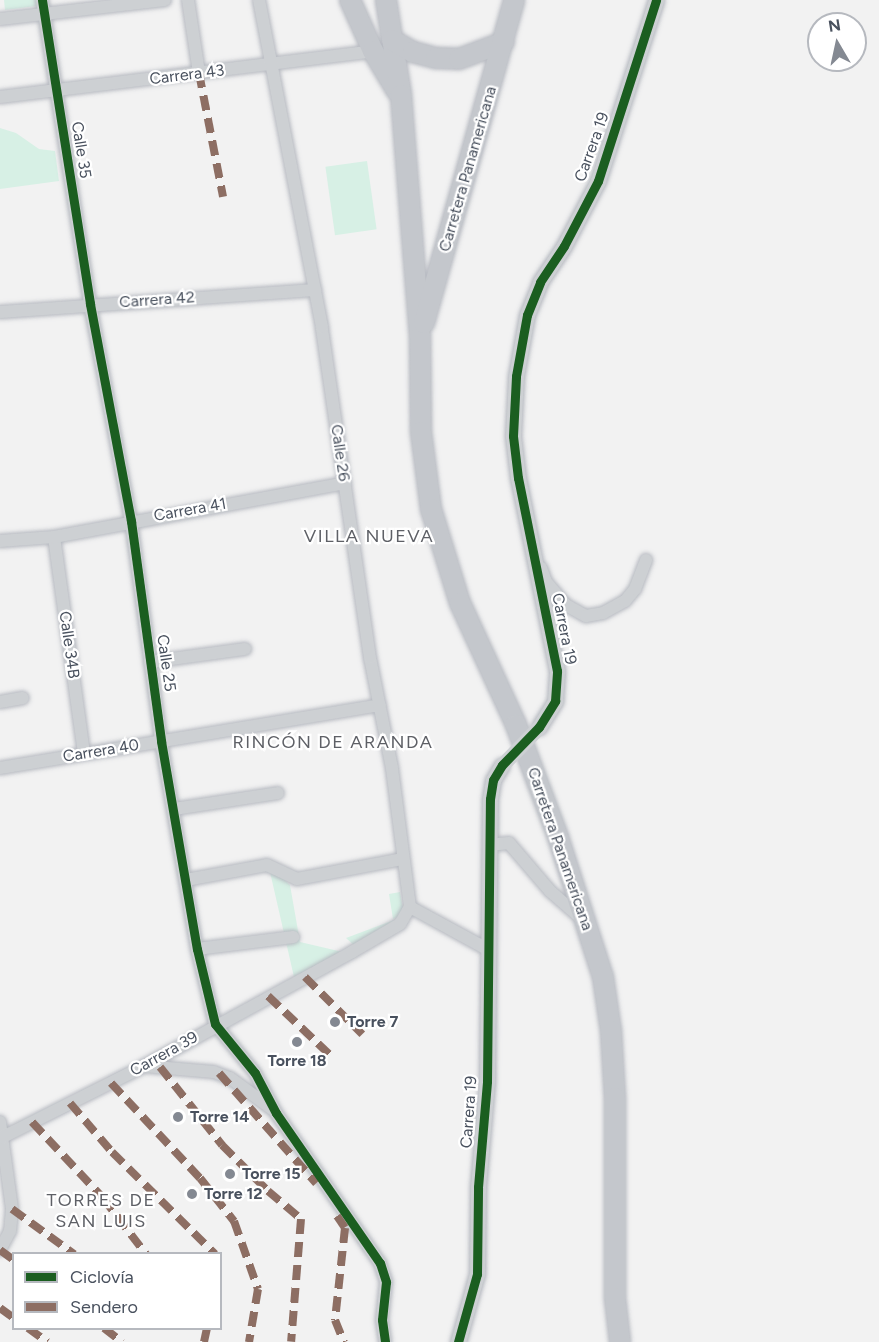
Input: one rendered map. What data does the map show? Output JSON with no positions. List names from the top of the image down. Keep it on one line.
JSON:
{"streets":{"highway":["Carretera Panamericana"],"street":["Carrera 43","Carrera 19","Calle 35","Carrera 42","Calle 26","Carrera 41","Calle 34B","Calle 25","Carrera 40","Carrera 39"]},"crossings":[["Carrera 43","Calle 35"],["Carrera 43","Calle 26"],["Calle 35","Carrera 42"],["Calle 35","Calle 25"],["Carrera 42","Calle 26"],["Carrera 42","Calle 25"],["Calle 26","Carrera 41"],["Calle 26","Carrera 40"],["Calle 26","Carrera 39"],["Carrera 41","Calle 34B"],["Carrera 41","Calle 25"],["Calle 34B","Carrera 40"],["Calle 25","Carrera 40"],["Calle 25","Carrera 39"]],"districts":["VILLA NUEVA","RINCÓN DE ARANDA","TORRES DE SAN LUIS"],"places":["Torre 7","Torre 18","Torre 14","Torre 15","Torre 12"],"legend":["Ciclovía","Sendero"],"north":"top"}
